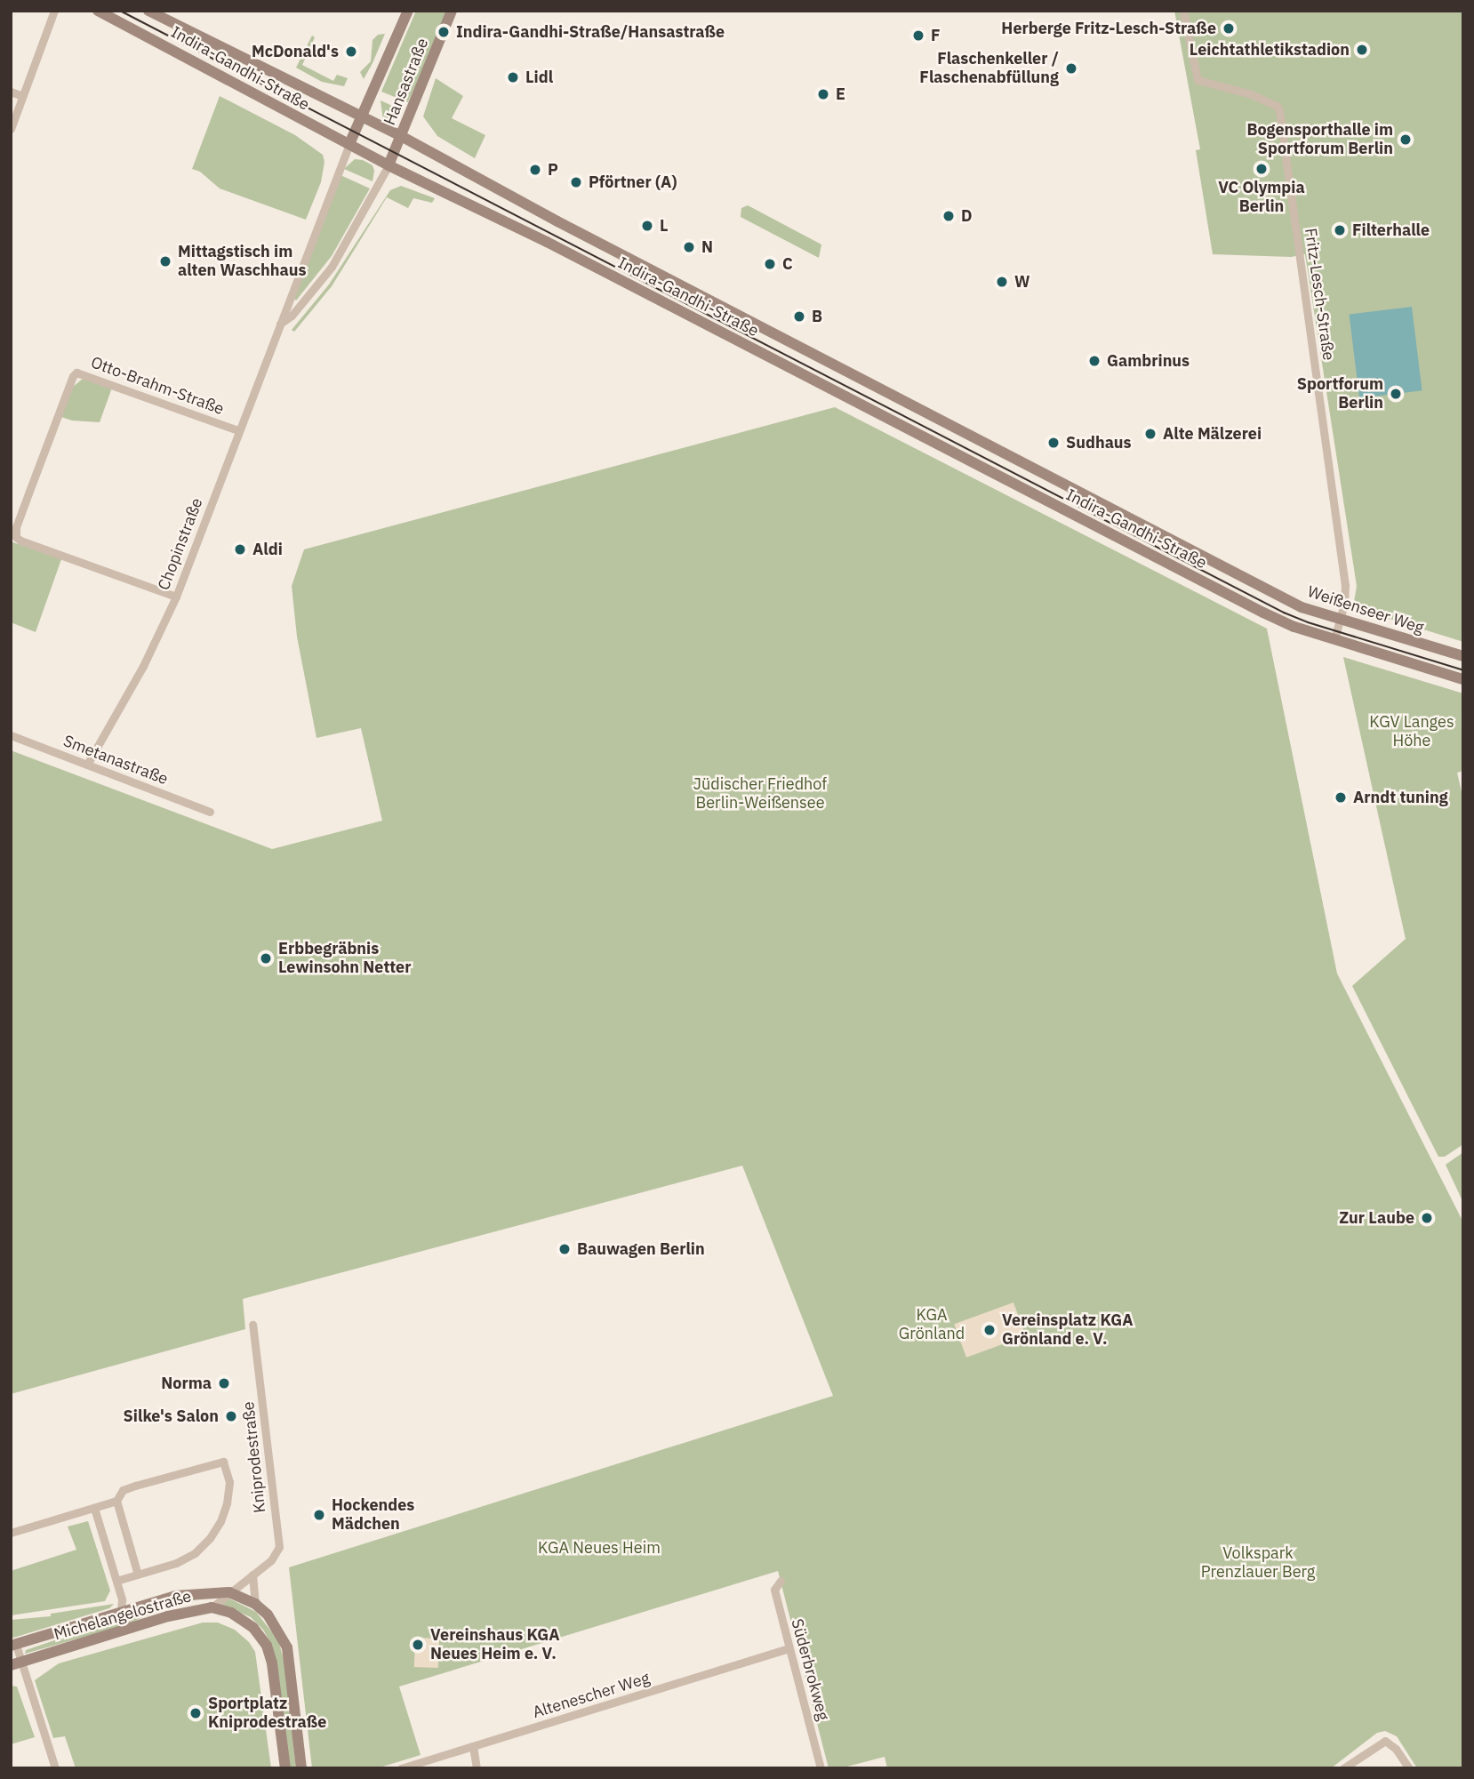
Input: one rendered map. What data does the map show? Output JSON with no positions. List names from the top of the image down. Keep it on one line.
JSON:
{"streets":{"main road":["Indira-Gandhi-Straße","Hansastraße","Weißenseer Weg","Michelangelostraße"],"street":["Fritz-Lesch-Straße","Otto-Brahm-Straße","Chopinstraße","Smetanastraße","Kniprodestraße","Süderbrokweg","Altenescher Weg"]},"crossings":[["Indira-Gandhi-Straße","Hansastraße"],["Indira-Gandhi-Straße","Fritz-Lesch-Straße"],["Indira-Gandhi-Straße","Chopinstraße"],["Indira-Gandhi-Straße","Weißenseer Weg"],["Hansastraße","Chopinstraße"],["Fritz-Lesch-Straße","Weißenseer Weg"],["Otto-Brahm-Straße","Chopinstraße"],["Chopinstraße","Smetanastraße"],["Kniprodestraße","Michelangelostraße"],["Süderbrokweg","Altenescher Weg"]],"parks":["KGV Langes Höhe","Jüdischer Friedhof Berlin-Weißensee","KGA Grönland","KGA Neues Heim","Volkspark Prenzlauer Berg"],"places":["Herberge Fritz-Lesch-Straße","Indira-Gandhi-Straße/Hansastraße","F","Leichtathletikstadion","McDonald's","Flaschenkeller / Flaschenabfüllung","Lidl","E","Bogensporthalle im Sportforum Berlin","VC Olympia Berlin","P","Pförtner (A)","D","L","Filterhalle","N","Mittagstisch im alten Waschhaus","C","W","B","Gambrinus","Sportforum Berlin","Alte Mälzerei","Sudhaus","Aldi","Arndt tuning","Erbbegräbnis Lewinsohn Netter","Zur Laube","Bauwagen Berlin","Vereinsplatz KGA Grönland e. V.","Norma","Silke's Salon","Hockendes Mädchen","Vereinshaus KGA Neues Heim e. V.","Sportplatz Kniprodestraße"]}
